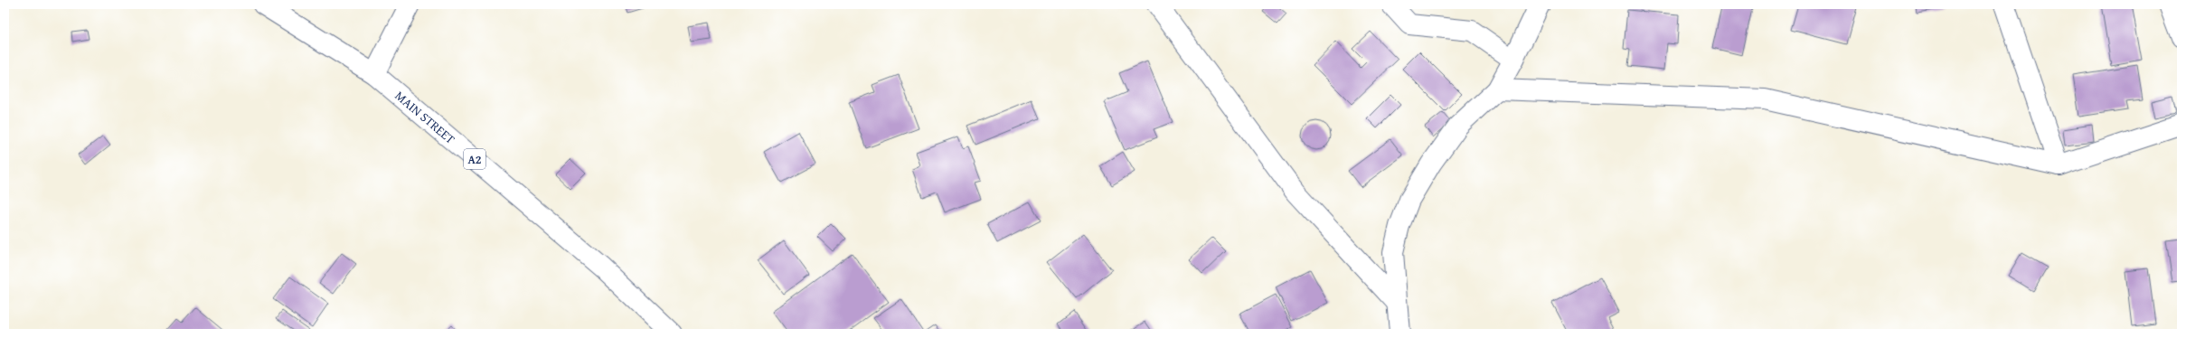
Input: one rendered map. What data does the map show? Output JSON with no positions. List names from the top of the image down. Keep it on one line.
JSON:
{"streets":{"main road":["MAIN STREET","A2"]}}
